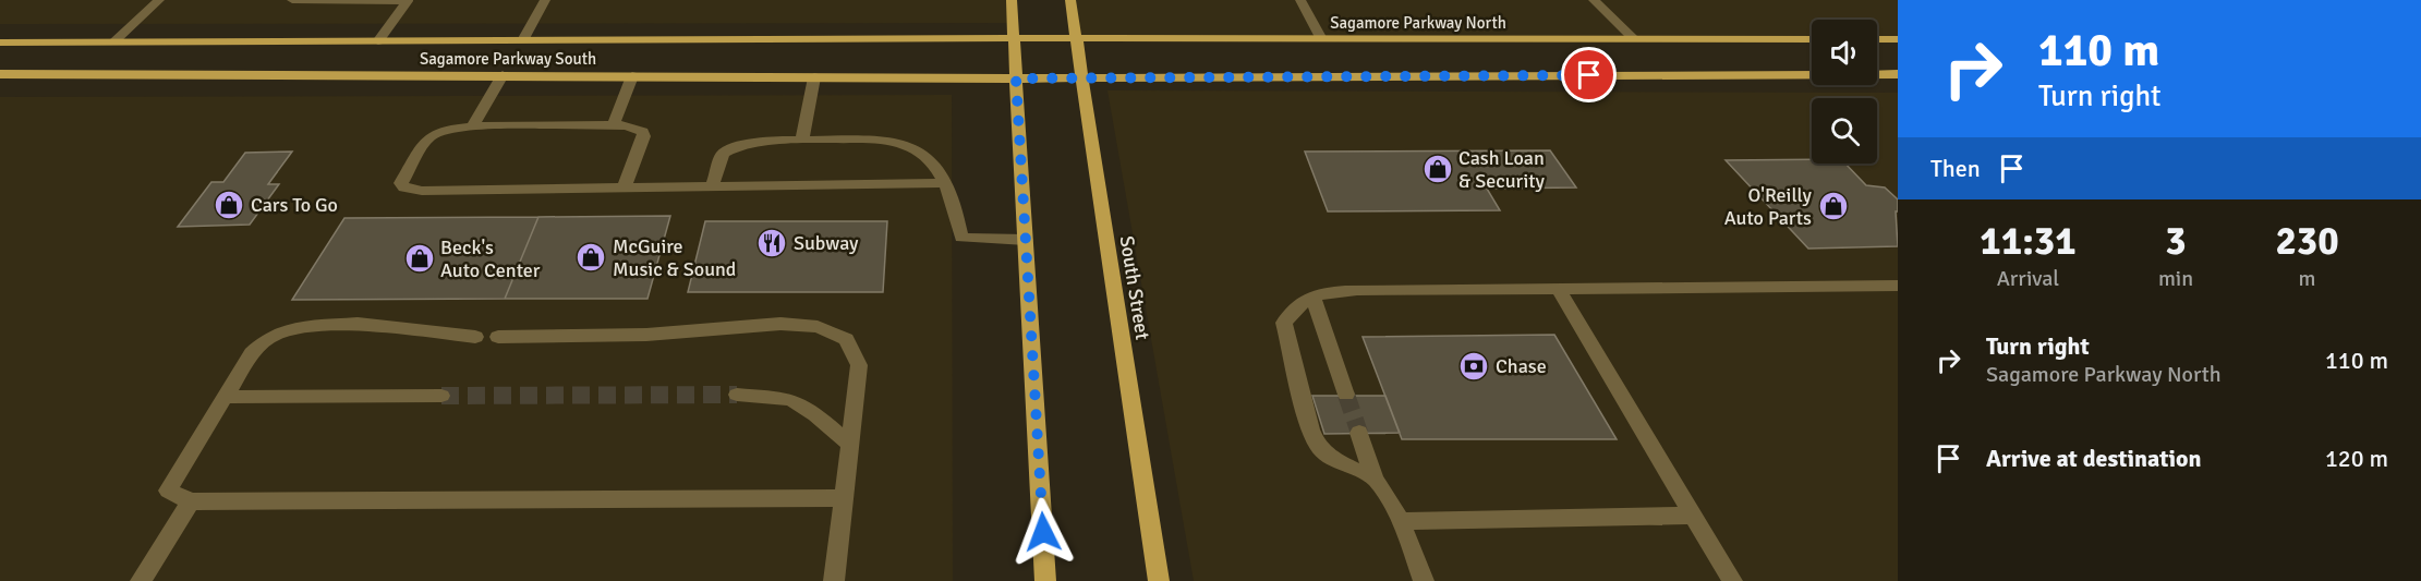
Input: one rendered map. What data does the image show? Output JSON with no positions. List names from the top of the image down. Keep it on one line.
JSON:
{"streets":{"main road":["Sagamore Parkway North","Sagamore Parkway South","South Street"]},"crossings":[["Sagamore Parkway North","Sagamore Parkway South"],["Sagamore Parkway North","South Street"]],"places":{"shop":["Cash Loan & Security","Cars To Go","O'Reilly Auto Parts","McGuire Music & Sound","Beck's Auto Center"],"restaurant":["Subway"],"bank":["Chase"]},"page":{"turn":["110 m","Turn right"],"then":"Then","eta":["11:31","Arrival","3","min","230","m"],"list":[{"name":"Turn right","note":"Sagamore Parkway North","value":"110 m"},{"name":"Arrive at destination","value":"120 m"}]}}
